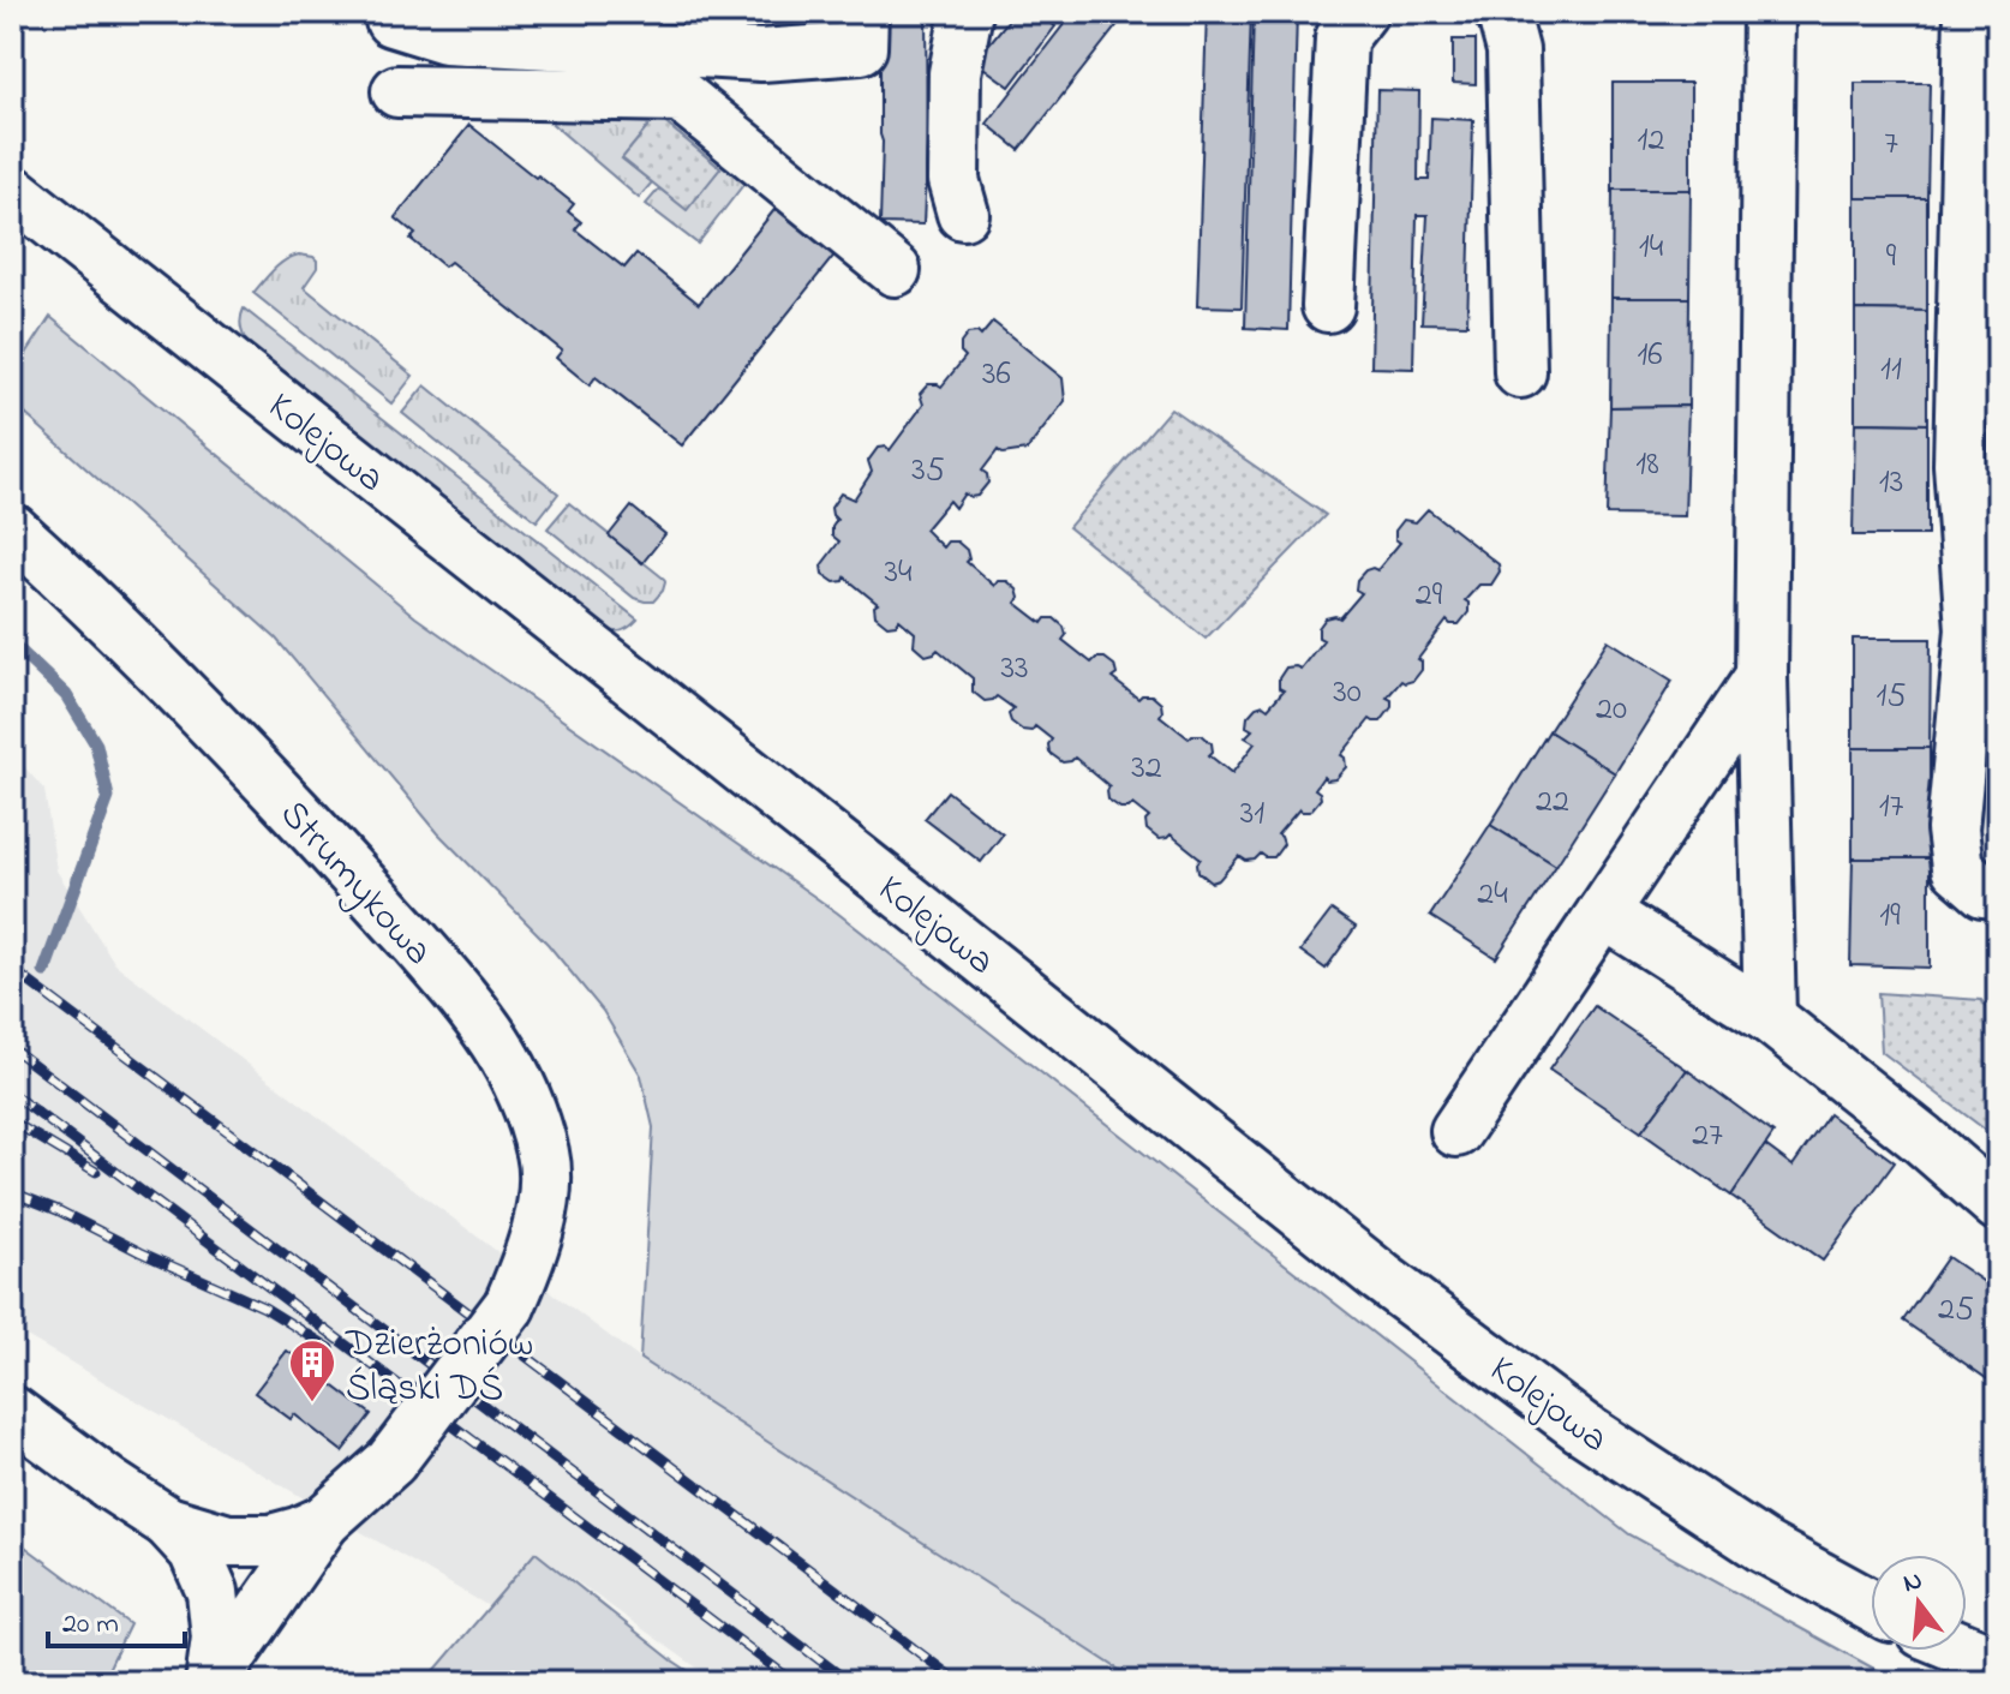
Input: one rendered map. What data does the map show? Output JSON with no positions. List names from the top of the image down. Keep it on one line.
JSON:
{"streets":{"street":["Kolejowa","Strumykowa"]},"places":{"building":["Dzierżoniów Śląski DŚ"]},"house_numbers":["12","7","14","9","16","11","36","18","35","13","34","29","33","30","15","20","32","22","17","31","24","19","27","25"],"scale_bar":"20 m","north":"top"}
